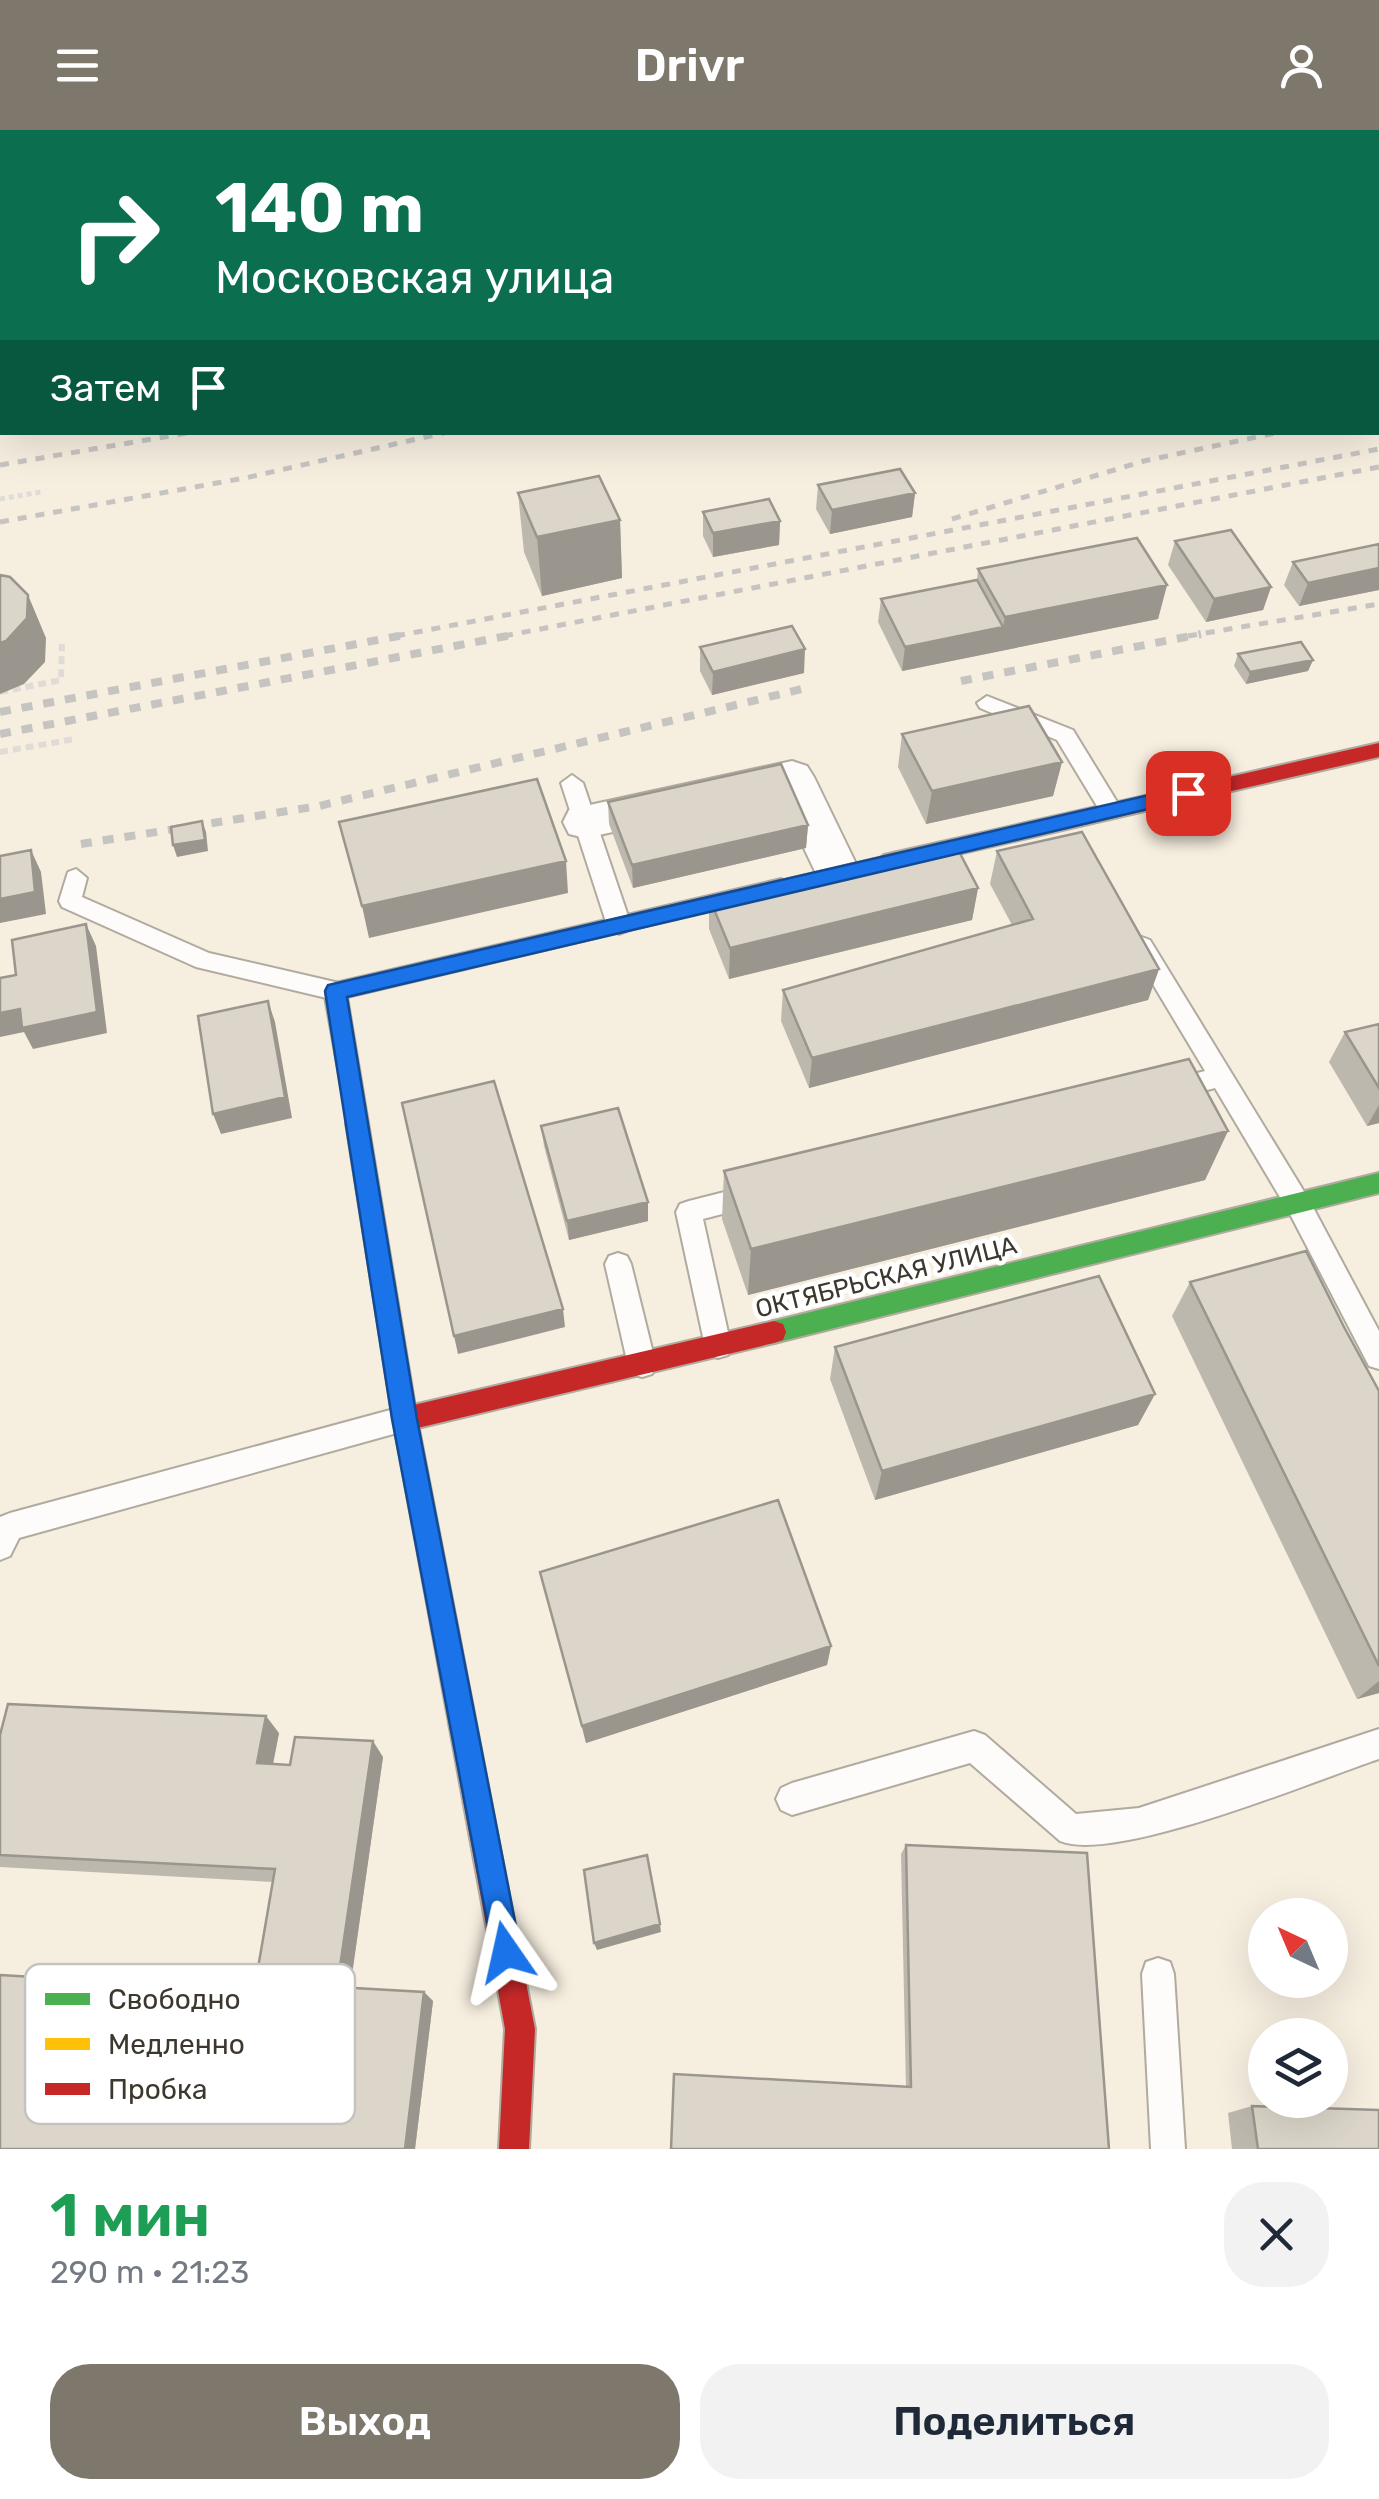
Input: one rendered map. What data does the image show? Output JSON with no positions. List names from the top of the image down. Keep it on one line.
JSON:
{"streets":{"street":["ОКТЯБРЬСКАЯ УЛИЦА"]},"legend":["Свободно","Медленно","Пробка"],"north":"top left","page":{"header":"Drivr","turn":["140 m","Московская улица"],"then":"Затем","heading":["1 мин","290 m · 21:23"],"buttons":["Выход","Поделиться"]}}
